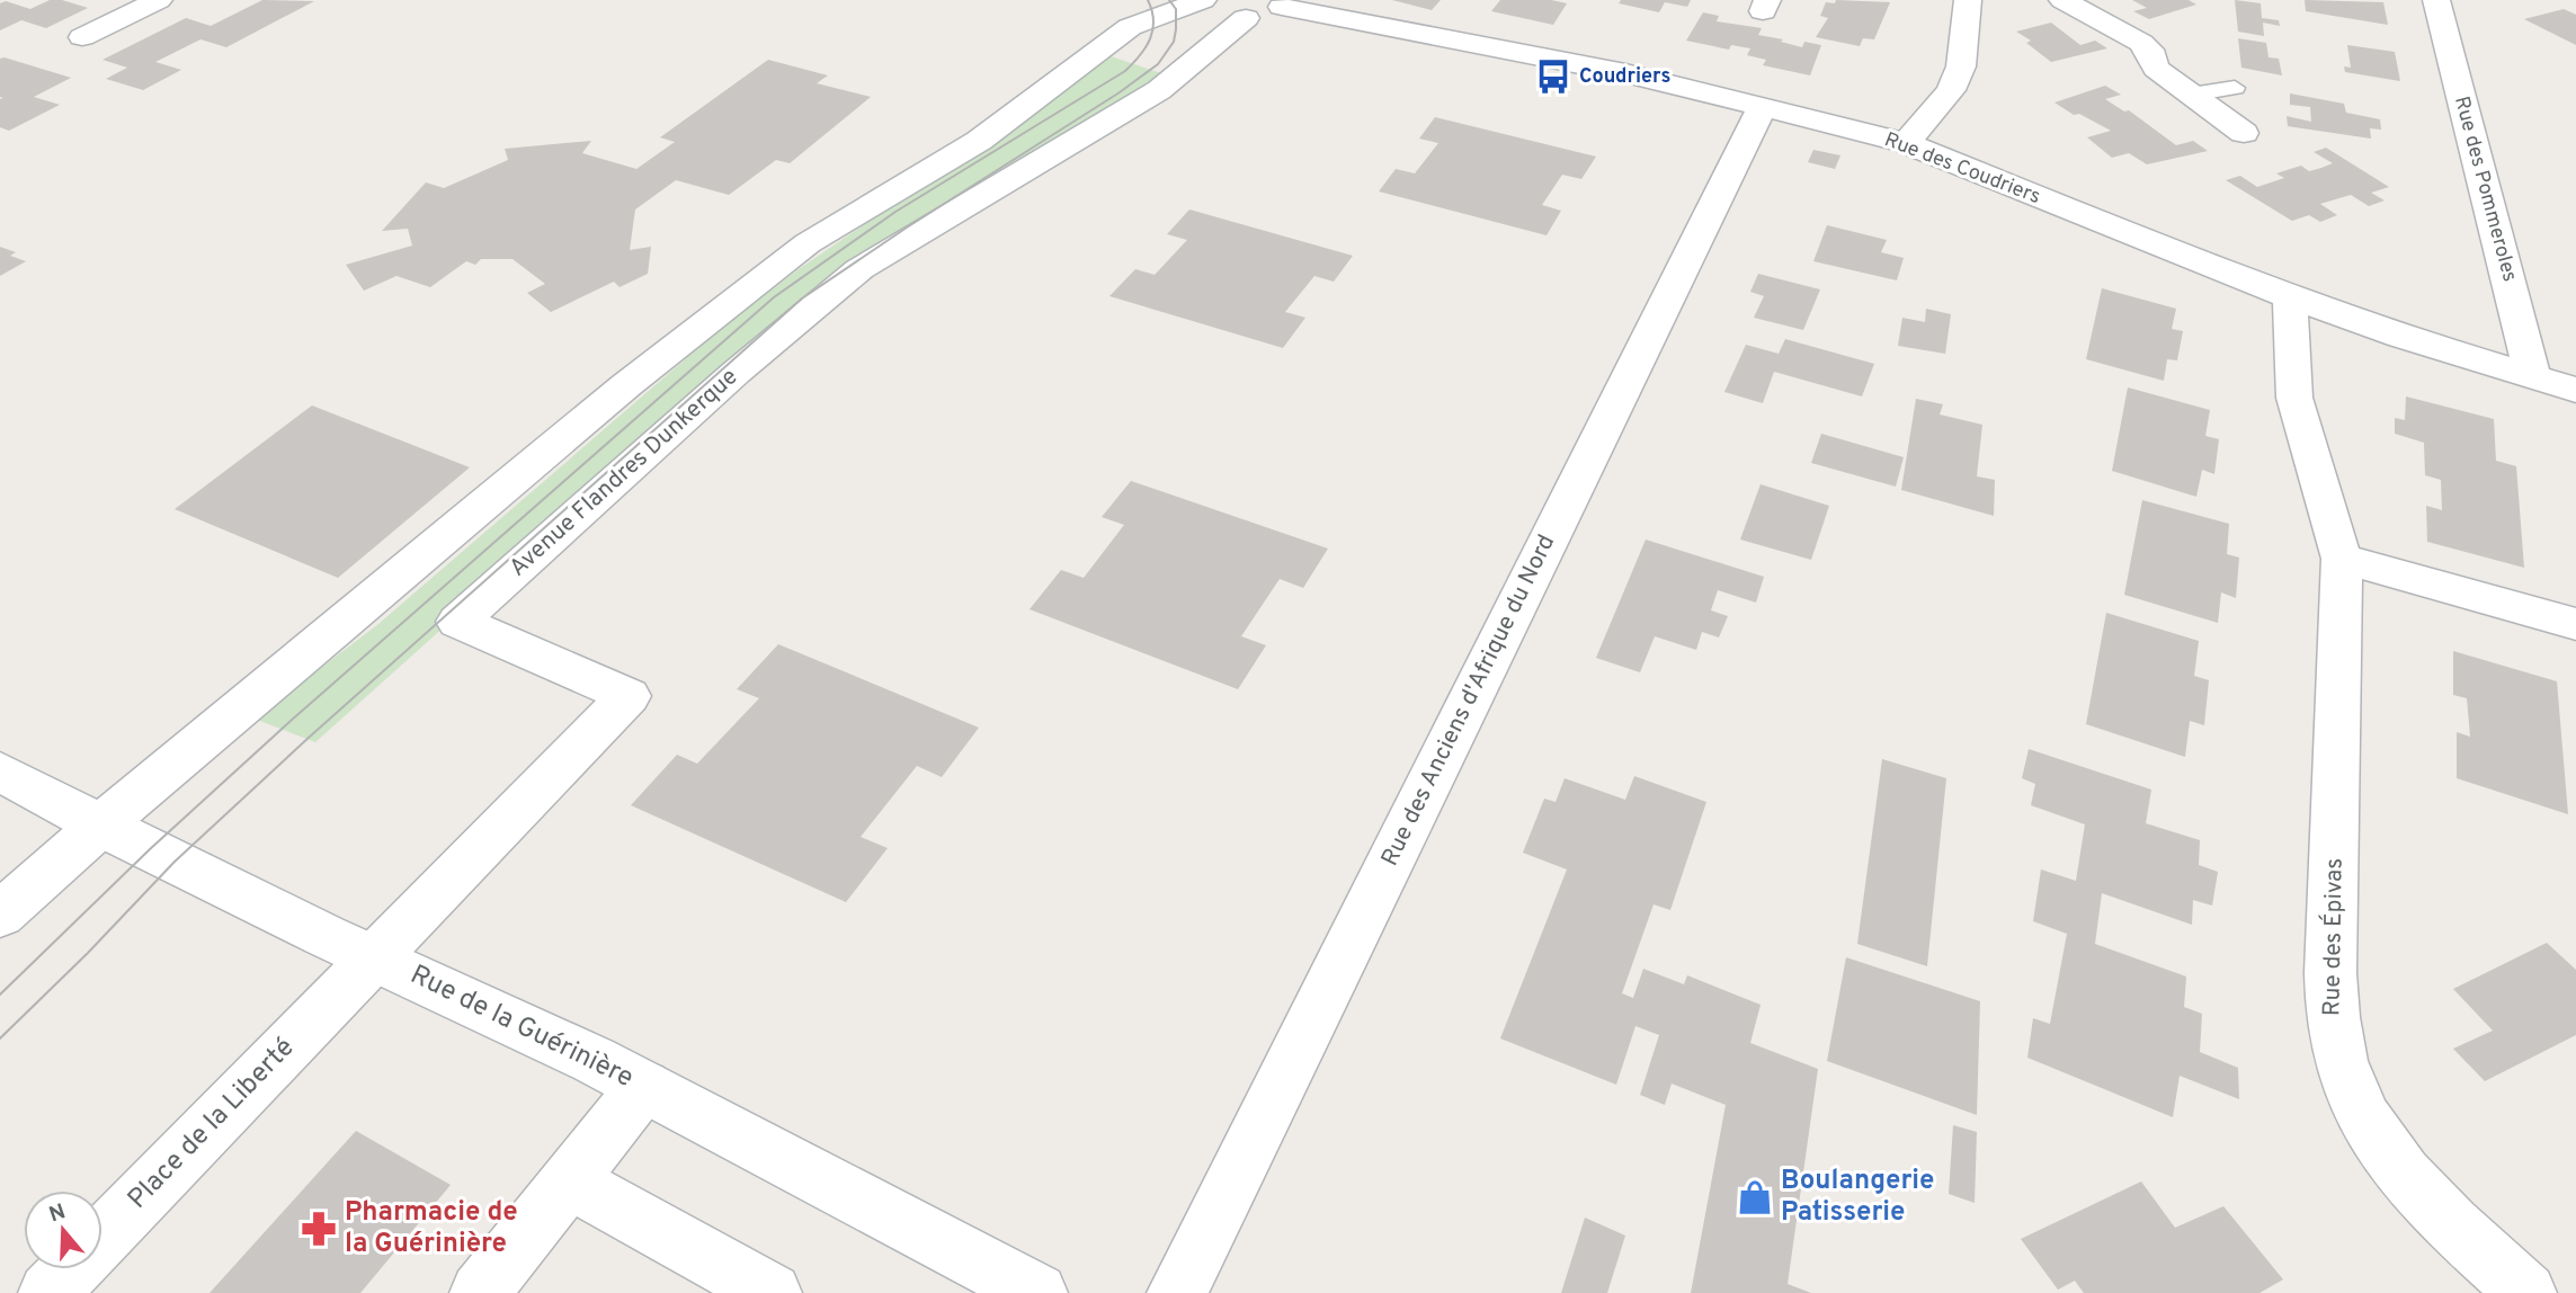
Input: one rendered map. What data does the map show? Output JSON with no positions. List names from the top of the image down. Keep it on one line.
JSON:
{"streets":{"street":["Rue des Coudriers","Rue des Pommeroles","Avenue Flandres Dunkerque","Rue des Anciens d'Afrique du Nord","Rue des Épivas","Rue de la Guérinière","Place de la Liberté"]},"crossings":[["Rue des Coudriers","Rue des Pommeroles"],["Rue des Coudriers","Avenue Flandres Dunkerque"],["Rue des Coudriers","Rue des Anciens d'Afrique du Nord"],["Rue des Coudriers","Rue des Épivas"],["Avenue Flandres Dunkerque","Rue de la Guérinière"],["Avenue Flandres Dunkerque","Place de la Liberté"],["Rue de la Guérinière","Place de la Liberté"]],"places":{"bus stop":["Coudriers"],"shop":["Boulangerie Patisserie"],"pharmacy":["Pharmacie de la Guérinière"]},"north":"top"}
